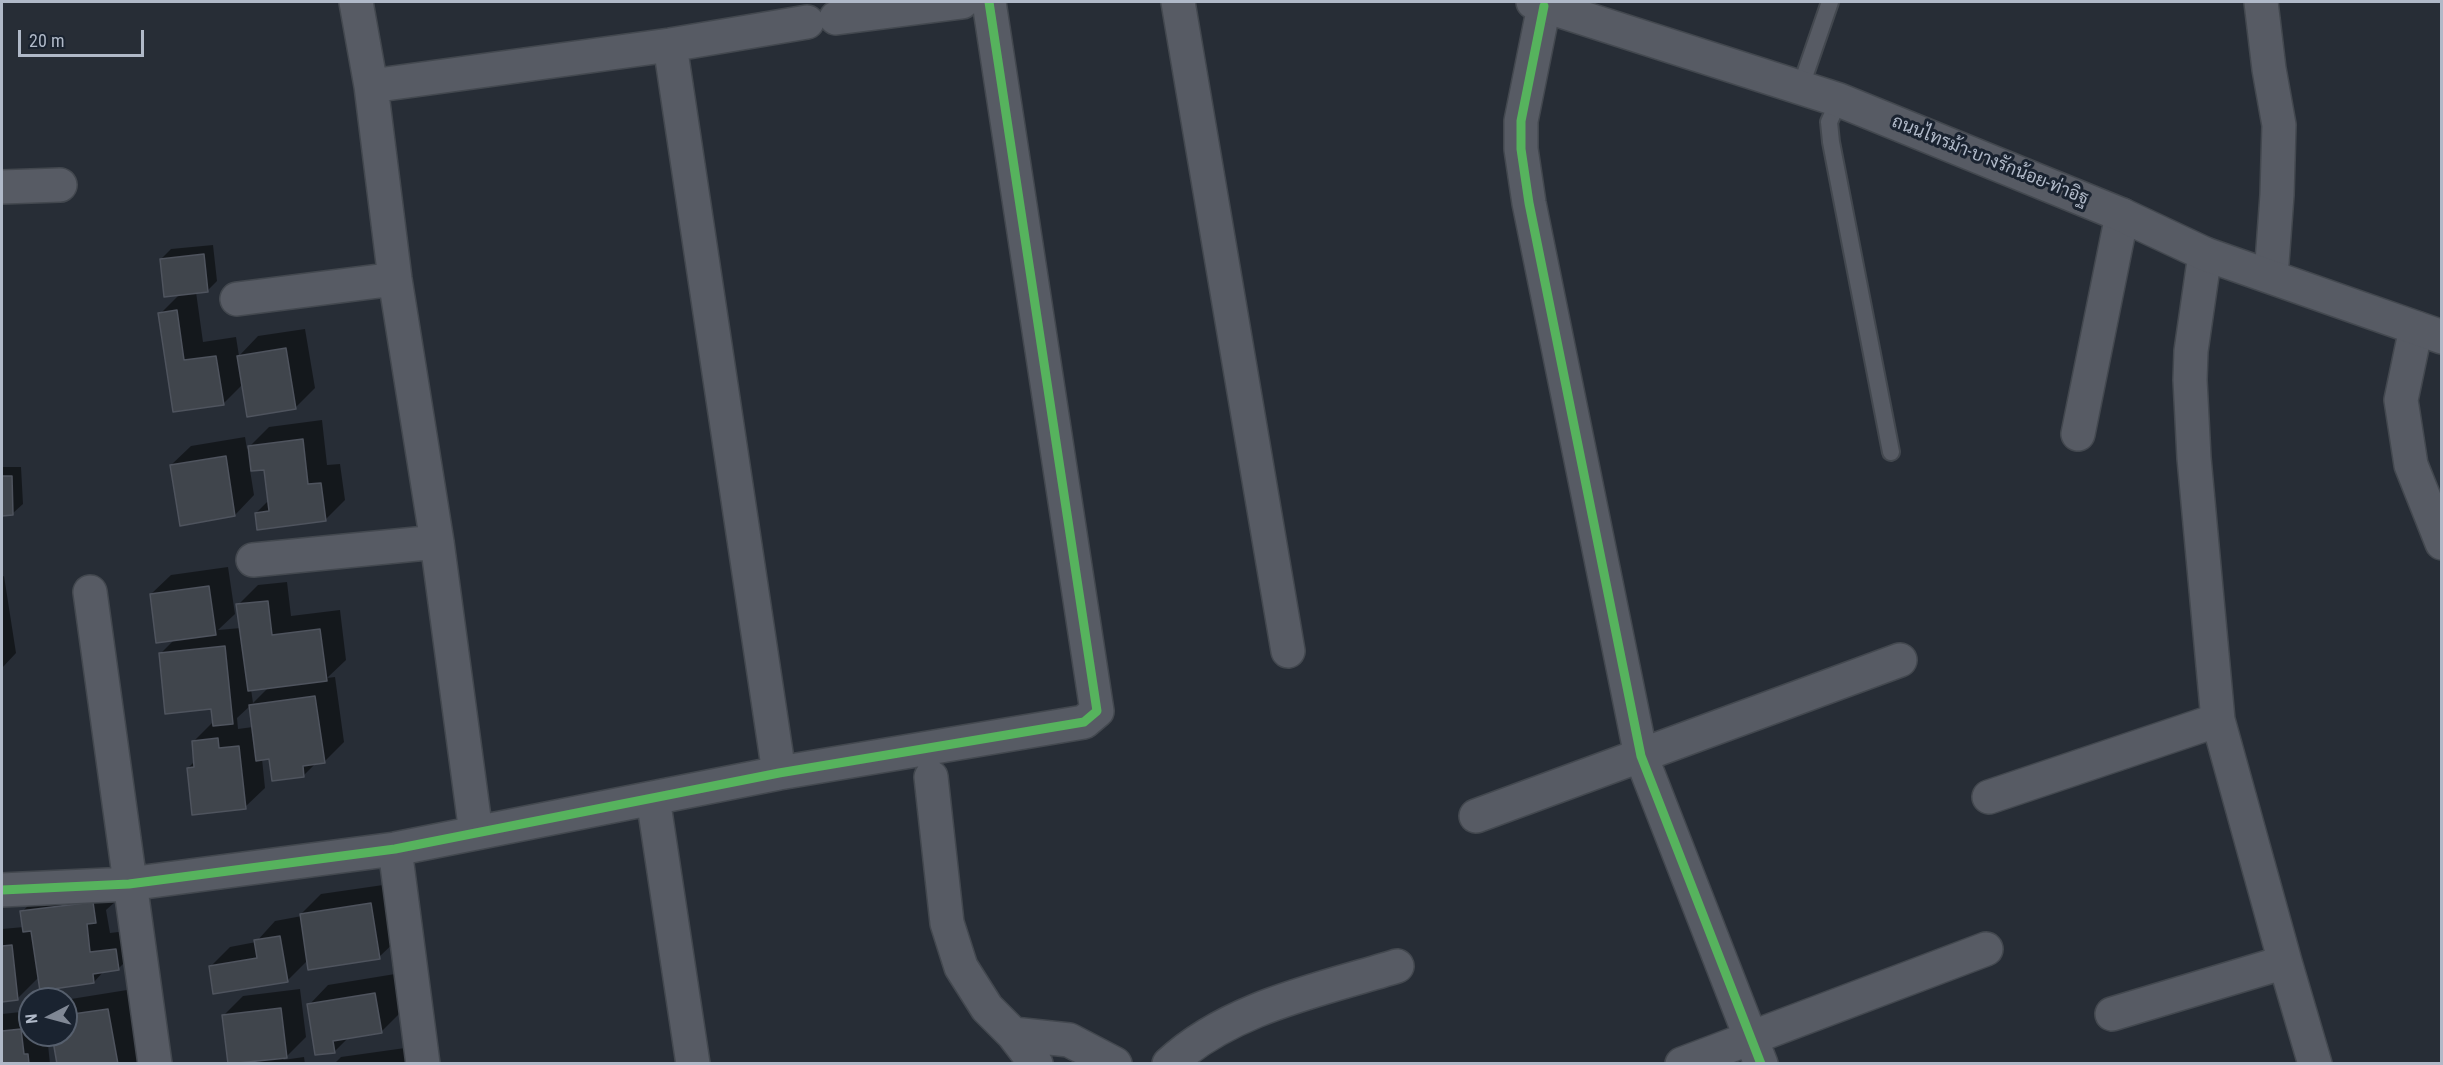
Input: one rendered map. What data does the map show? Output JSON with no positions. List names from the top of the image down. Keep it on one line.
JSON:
{"streets":{"street":["ถนนไทรม้า-บางรักน้อย-ท่าอิฐ"]},"scale_bar":"20 m","north":"left"}
